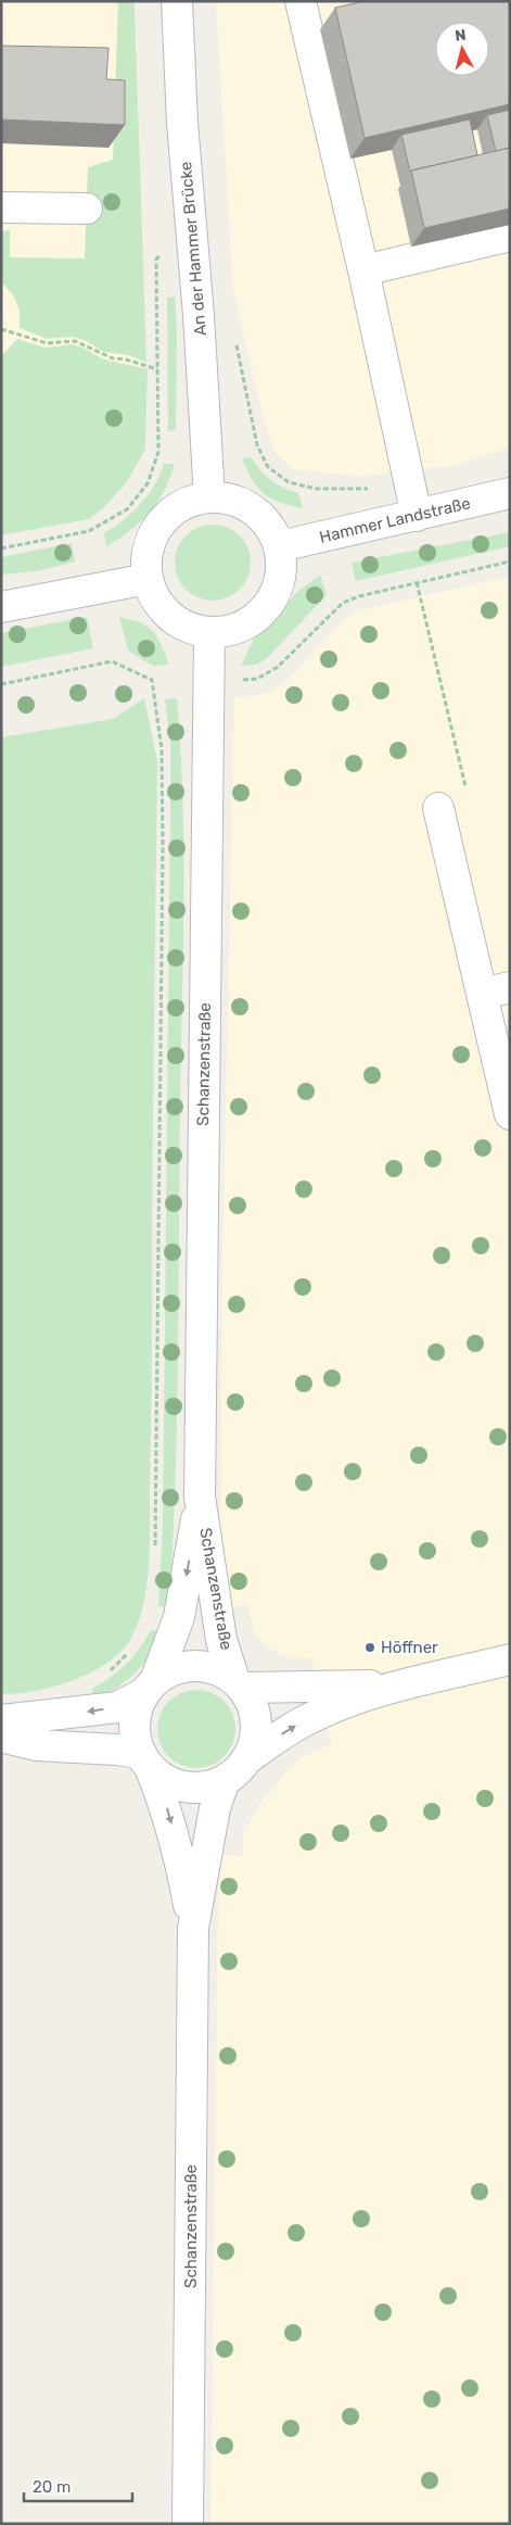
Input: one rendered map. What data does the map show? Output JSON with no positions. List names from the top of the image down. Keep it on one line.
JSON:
{"streets":{"street":["An der Hammer Brücke","Hammer Landstraße","Schanzenstraße"]},"crossings":[["An der Hammer Brücke","Hammer Landstraße"],["An der Hammer Brücke","Schanzenstraße"],["Hammer Landstraße","Schanzenstraße"]],"places":["Höffner"],"scale_bar":"20 m","north":"top"}
